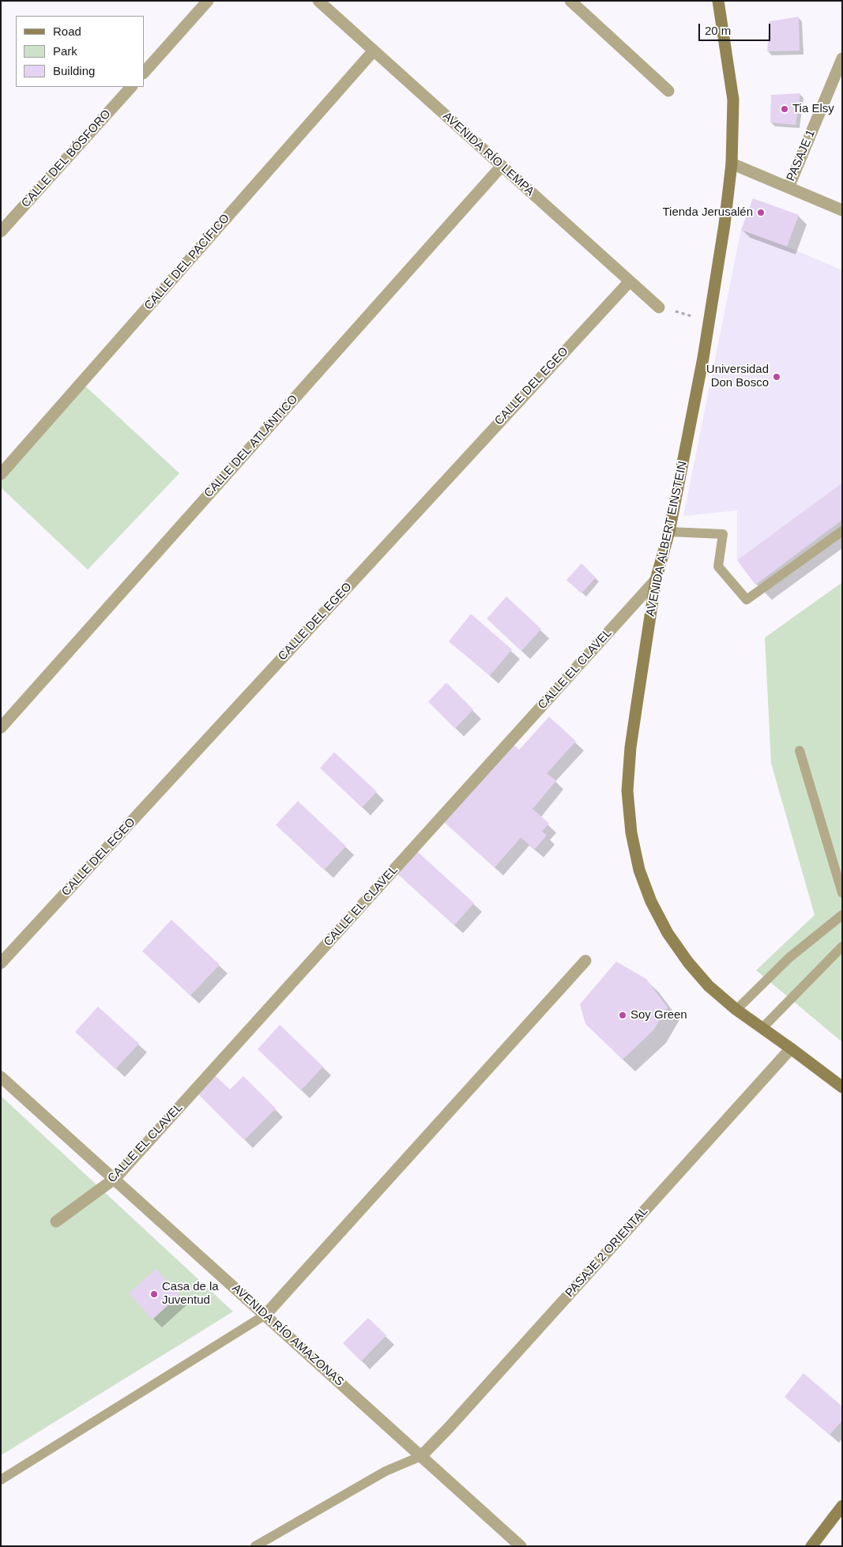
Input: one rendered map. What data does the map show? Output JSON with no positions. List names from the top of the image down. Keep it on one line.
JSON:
{"streets":{"street":["AVENIDA RÍO LEMPA","PASAJE 1","CALLE DEL BÓSFORO","CALLE DEL PACÍFICO","CALLE DEL EGEO","CALLE DEL ATLÁNTICO","AVENIDA ALBERT EINSTEIN","CALLE EL CLAVEL","PASAJE 2 ORIENTAL","AVENIDA RÍO AMAZONAS"]},"crossings":[["AVENIDA RÍO LEMPA","CALLE DEL PACÍFICO"],["AVENIDA RÍO LEMPA","CALLE DEL EGEO"],["AVENIDA RÍO LEMPA","CALLE DEL ATLÁNTICO"],["AVENIDA ALBERT EINSTEIN","CALLE EL CLAVEL"],["AVENIDA ALBERT EINSTEIN","PASAJE 2 ORIENTAL"],["CALLE EL CLAVEL","AVENIDA RÍO AMAZONAS"],["PASAJE 2 ORIENTAL","AVENIDA RÍO AMAZONAS"]],"places":["Tia Elsy","Tienda Jerusalén","Universidad Don Bosco","Soy Green","Casa de la Juventud"],"legend":["Road","Park","Building"],"scale_bar":"20 m"}
